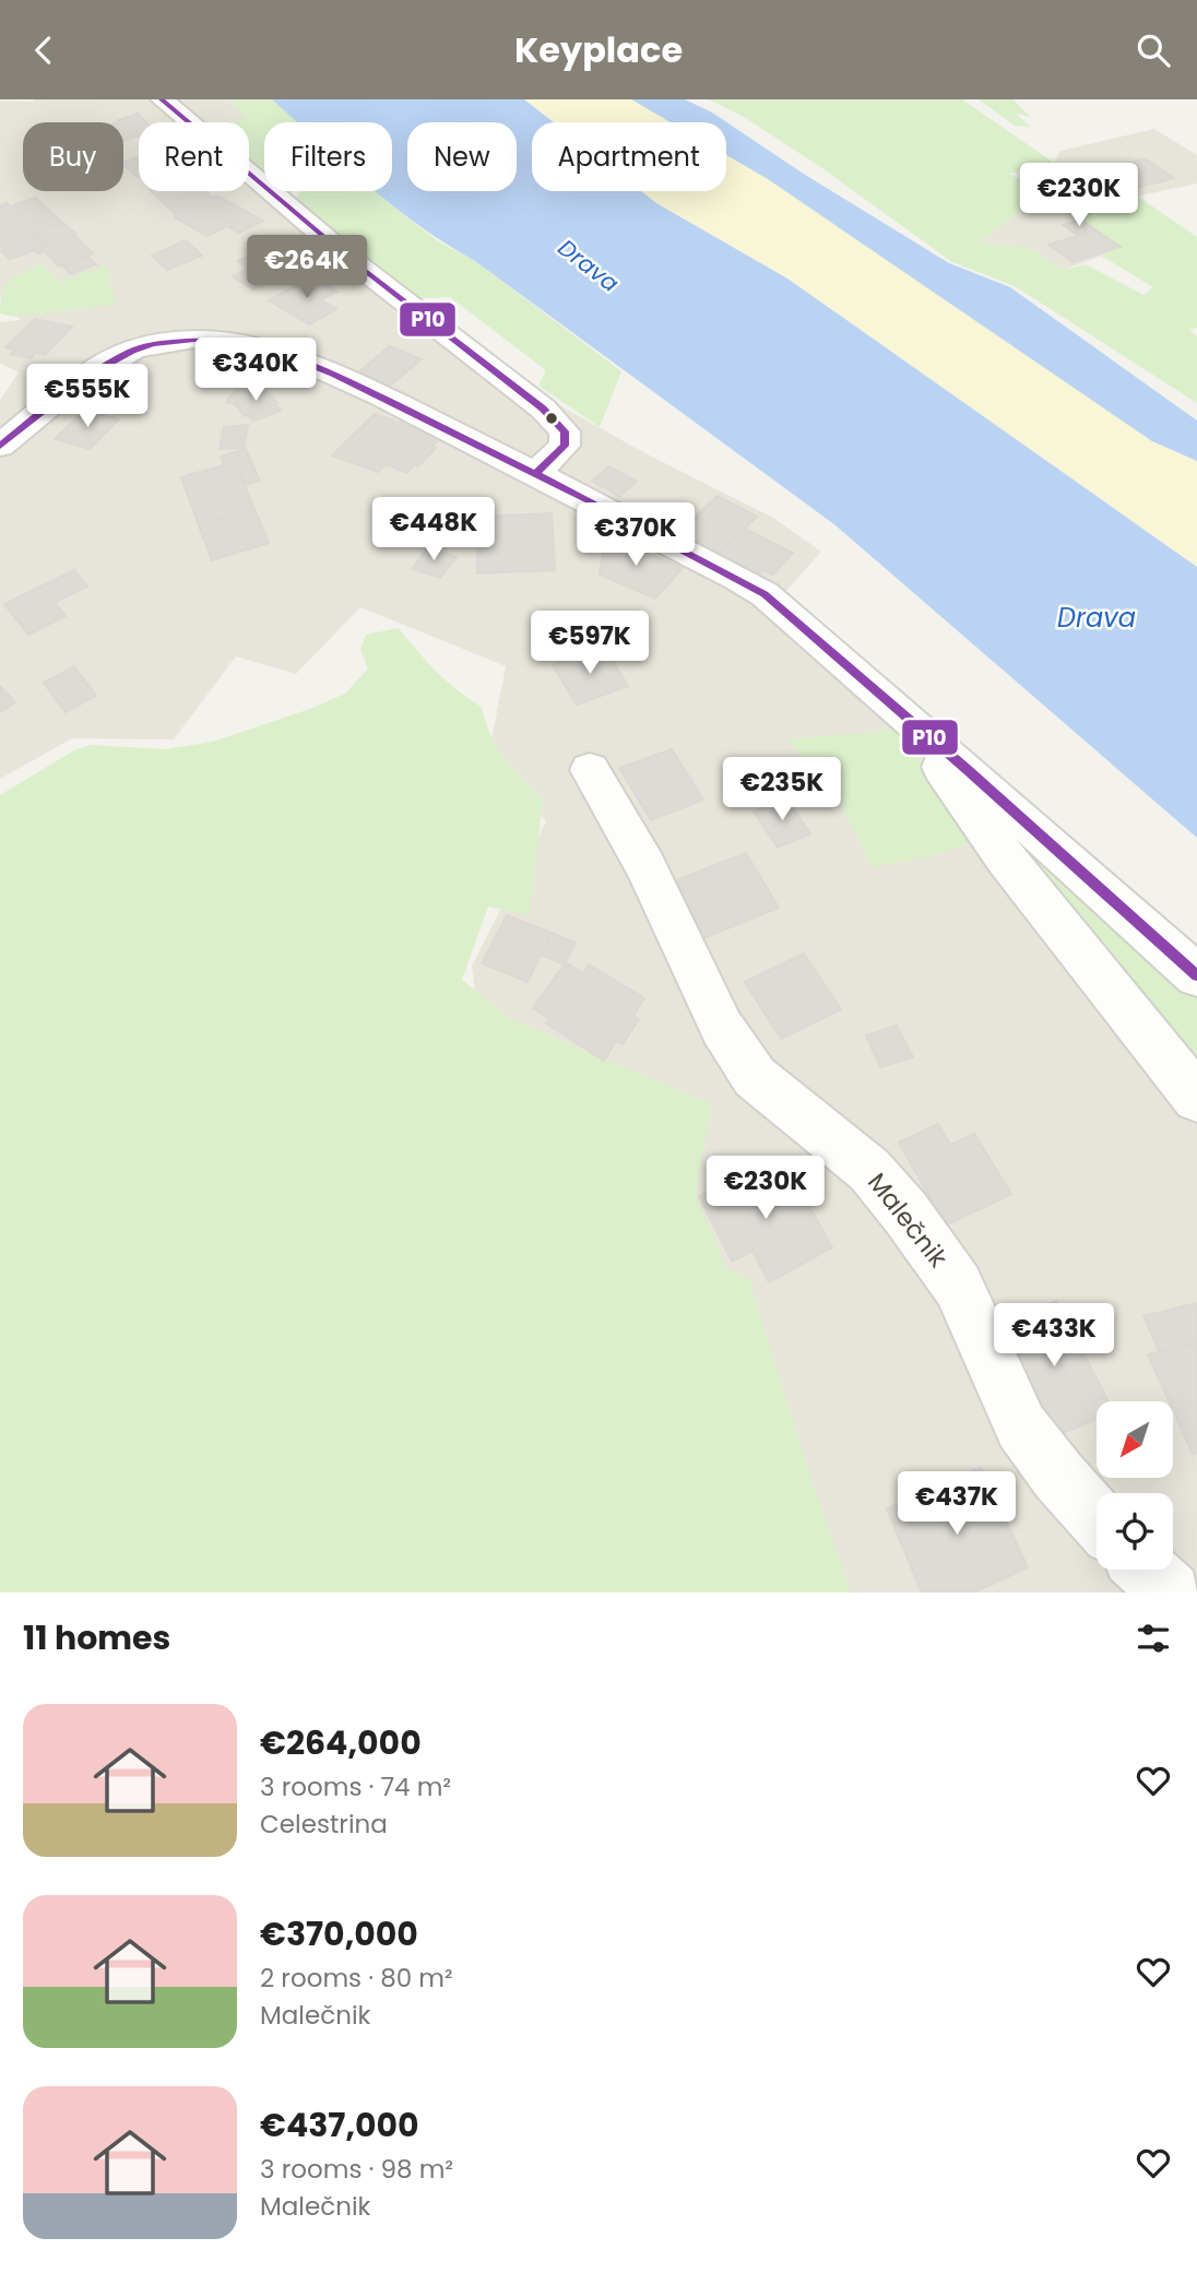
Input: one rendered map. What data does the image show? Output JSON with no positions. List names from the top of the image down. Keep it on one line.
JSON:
{"streets":{"street":["Malečnik"]},"water":["Drava"],"lines":["transit line P10"],"north":"bottom left","page":{"header":"Keyplace","chip":["Buy","Rent","Filters","New","Apartment"],"price":["€230K","€264K","€340K","€555K","€448K","€370K","€597K","€235K","€230K","€433K","€437K"],"heading":"11 homes","list":[{"name":"€264,000","note":"3 rooms · 74 m² · Celestrina"},{"name":"€370,000","note":"2 rooms · 80 m² · Malečnik"},{"name":"€437,000","note":"3 rooms · 98 m² · Malečnik"}]}}
